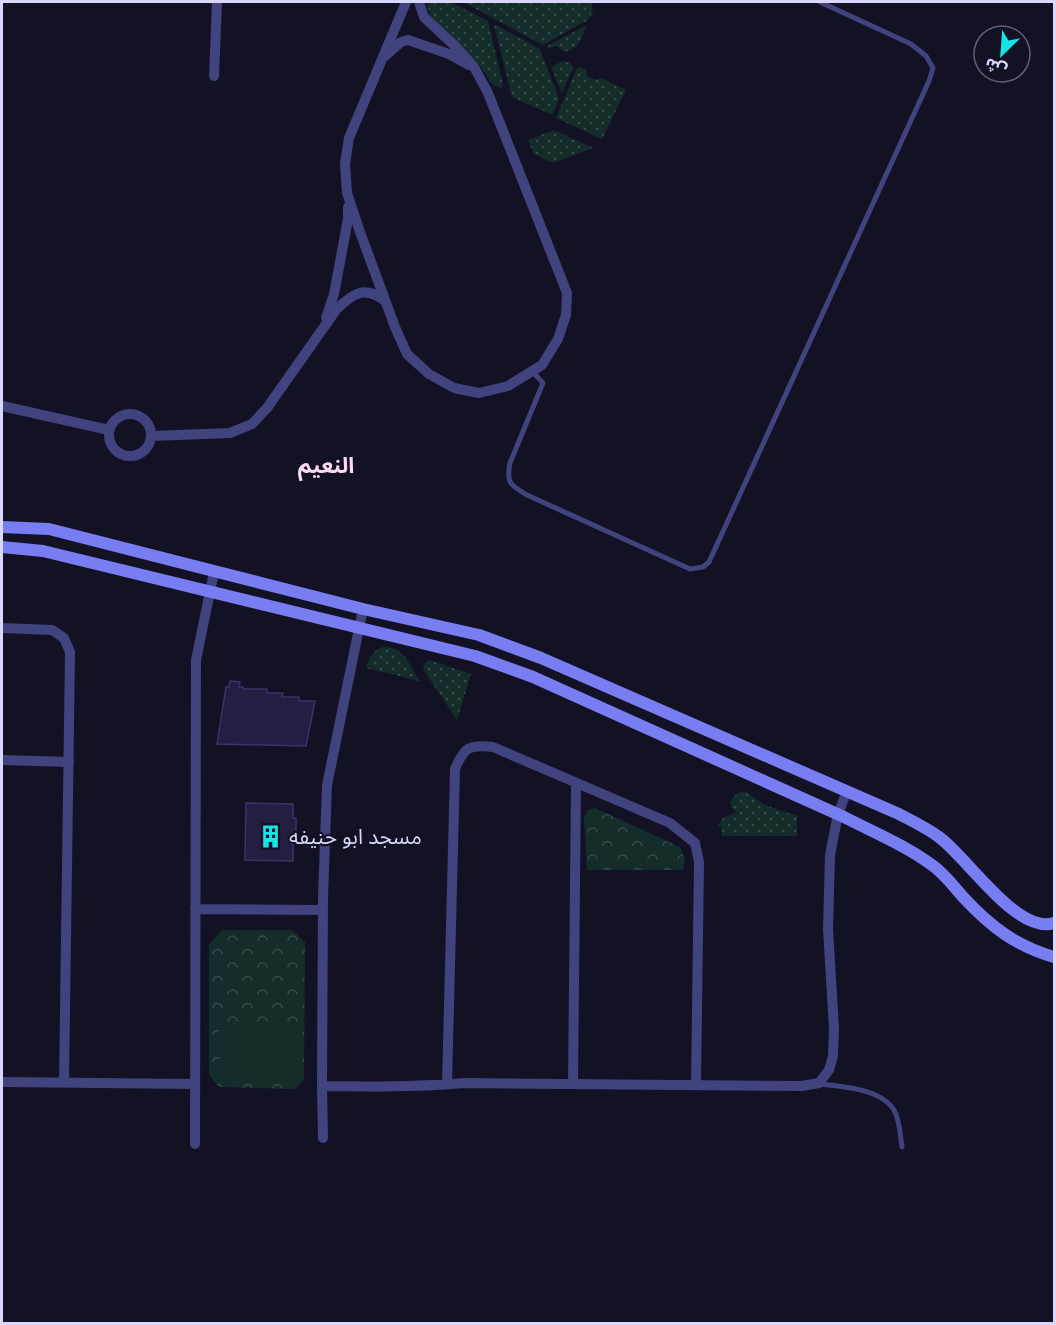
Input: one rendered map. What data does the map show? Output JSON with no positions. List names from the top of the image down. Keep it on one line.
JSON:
{"districts":["النعيم"],"places":{"building":["مسجد ابو حنيفه"]},"north":"bottom left"}
